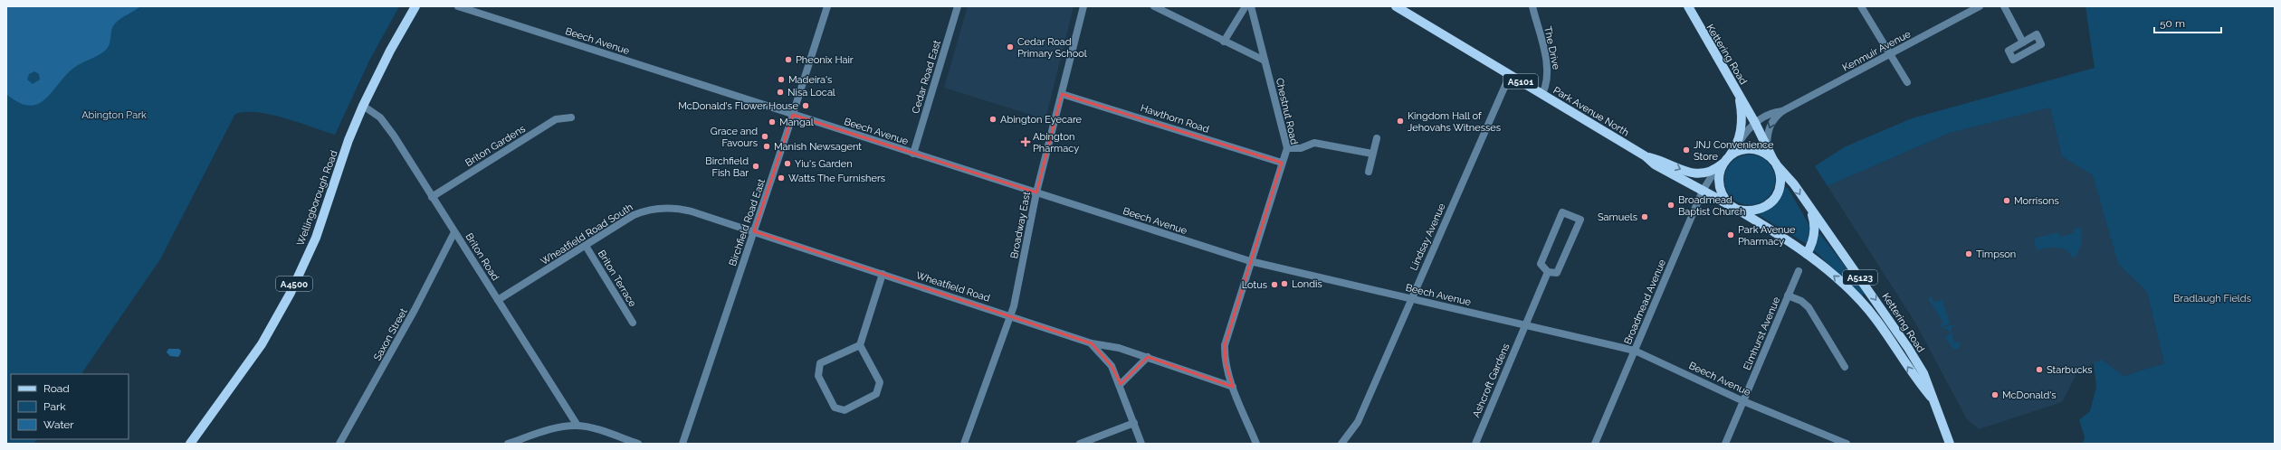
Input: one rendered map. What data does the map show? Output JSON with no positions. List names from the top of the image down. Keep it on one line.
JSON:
{"streets":{"main road":["Kettering Road","A5101","Park Avenue North","Wellingborough Road","A5123","A4500"],"street":["Beech Avenue","The Drive","Kenmuir Avenue","Cedar Road East","Chestnut Road","Hawthorn Road","Briton Gardens","Birchfield Road East","Broadway East","Wheatfield Road South","Lindsay Avenue","Briton Road","Briton Terrace","Wheatfield Road","Broadmead Avenue","Elmhurst Avenue","Saxon Street","Ashcroft Gardens"]},"crossings":[["Beech Avenue","Cedar Road East"],["Beech Avenue","Chestnut Road"],["Beech Avenue","Birchfield Road East"],["Beech Avenue","Broadway East"],["Beech Avenue","Lindsay Avenue"],["Beech Avenue","Broadmead Avenue"],["Beech Avenue","Elmhurst Avenue"],["Beech Avenue","Ashcroft Gardens"],["The Drive","Park Avenue North"],["Kenmuir Avenue","Kettering Road"],["Kettering Road","Park Avenue North"],["Chestnut Road","Hawthorn Road"],["Chestnut Road","Wheatfield Road"],["Park Avenue North","Lindsay Avenue"],["Park Avenue North","Broadmead Avenue"],["Hawthorn Road","Broadway East"],["Briton Gardens","Briton Road"],["Wellingborough Road","Briton Road"],["Birchfield Road East","Wheatfield Road South"],["Birchfield Road East","Wheatfield Road"],["Broadway East","Wheatfield Road"],["Wheatfield Road South","Briton Road"],["Wheatfield Road South","Briton Terrace"],["Wheatfield Road South","Wheatfield Road"],["Briton Road","Saxon Street"]],"parks":["Abington Park","Bradlaugh Fields"],"places":{"other":["Cedar Road Primary School","Pheonix Hair","Madeira's","Nisa Local","McDonald's Flower House","Abington Eyecare","Kingdom Hall of Jehovahs Witnesses","Mangal","Grace and Favours","Manish Newsagent","JNJ Convenience Store","Yiu's Garden","Birchfield Fish Bar","Watts The Furnishers","Morrisons","Broadmead Baptist Church","Samuels","Park Avenue Pharmacy","Timpson","Londis","Lotus","Starbucks","McDonald's"],"health":["Abington Pharmacy"]},"legend":["Road","Park","Water"],"scale_bar":"50 m"}
